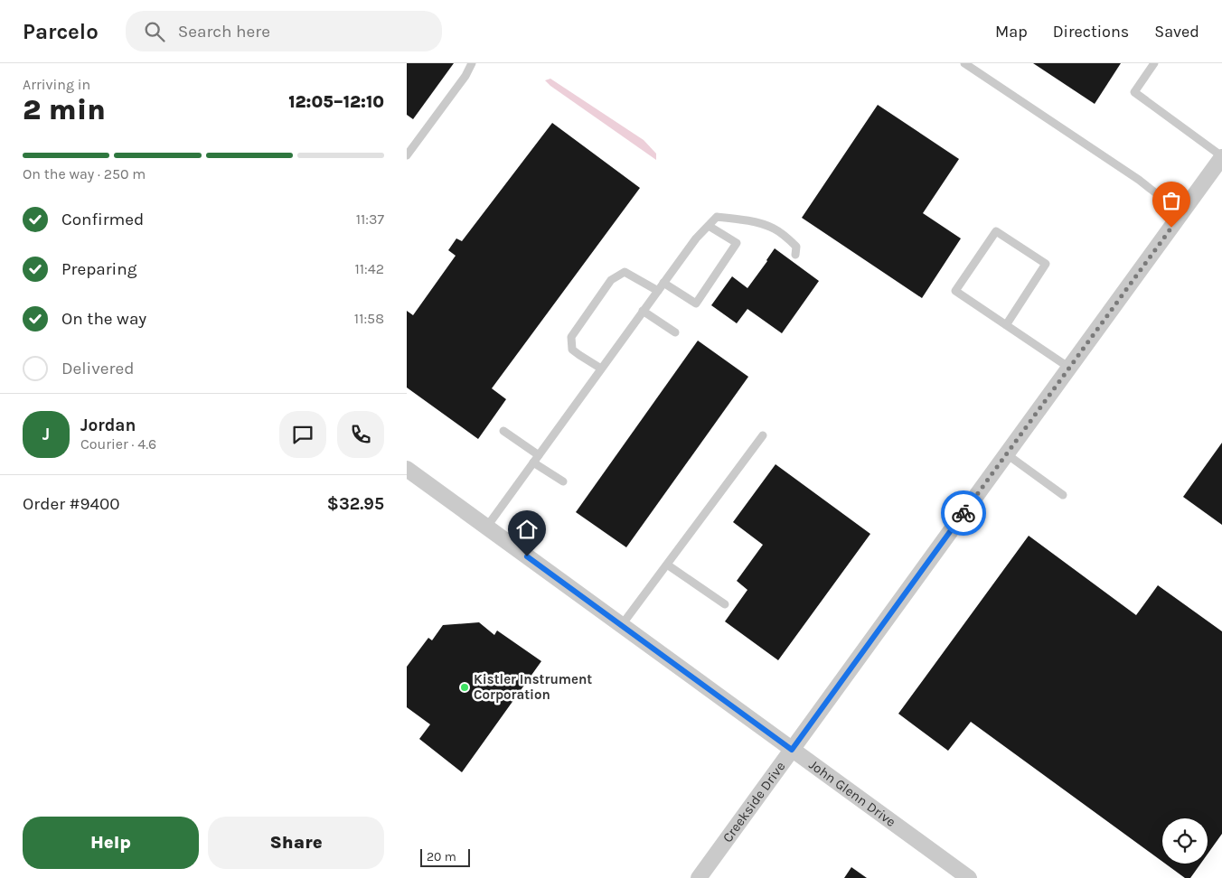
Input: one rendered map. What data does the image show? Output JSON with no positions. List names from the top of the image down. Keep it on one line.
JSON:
{"streets":{"street":["John Glenn Drive","Creekside Drive"]},"crossings":[["John Glenn Drive","Creekside Drive"]],"places":["Kistler Instrument Corporation"],"scale_bar":"20 m","page":{"header":"Parcelo","search":"Search here","nav":["Map","Directions","Saved"],"heading":["2 min","Arriving in","12:05–12:10"],"panel":["Jordan","Courier · 4.6","Order #9400","$32.95"],"bar":"On the way · 250 m","list":[["Confirmed","11:37"],["Preparing","11:42"],["On the way","11:58"],"Delivered"],"round":"J","buttons":["Help","Share"],"scale":"20 m"}}
